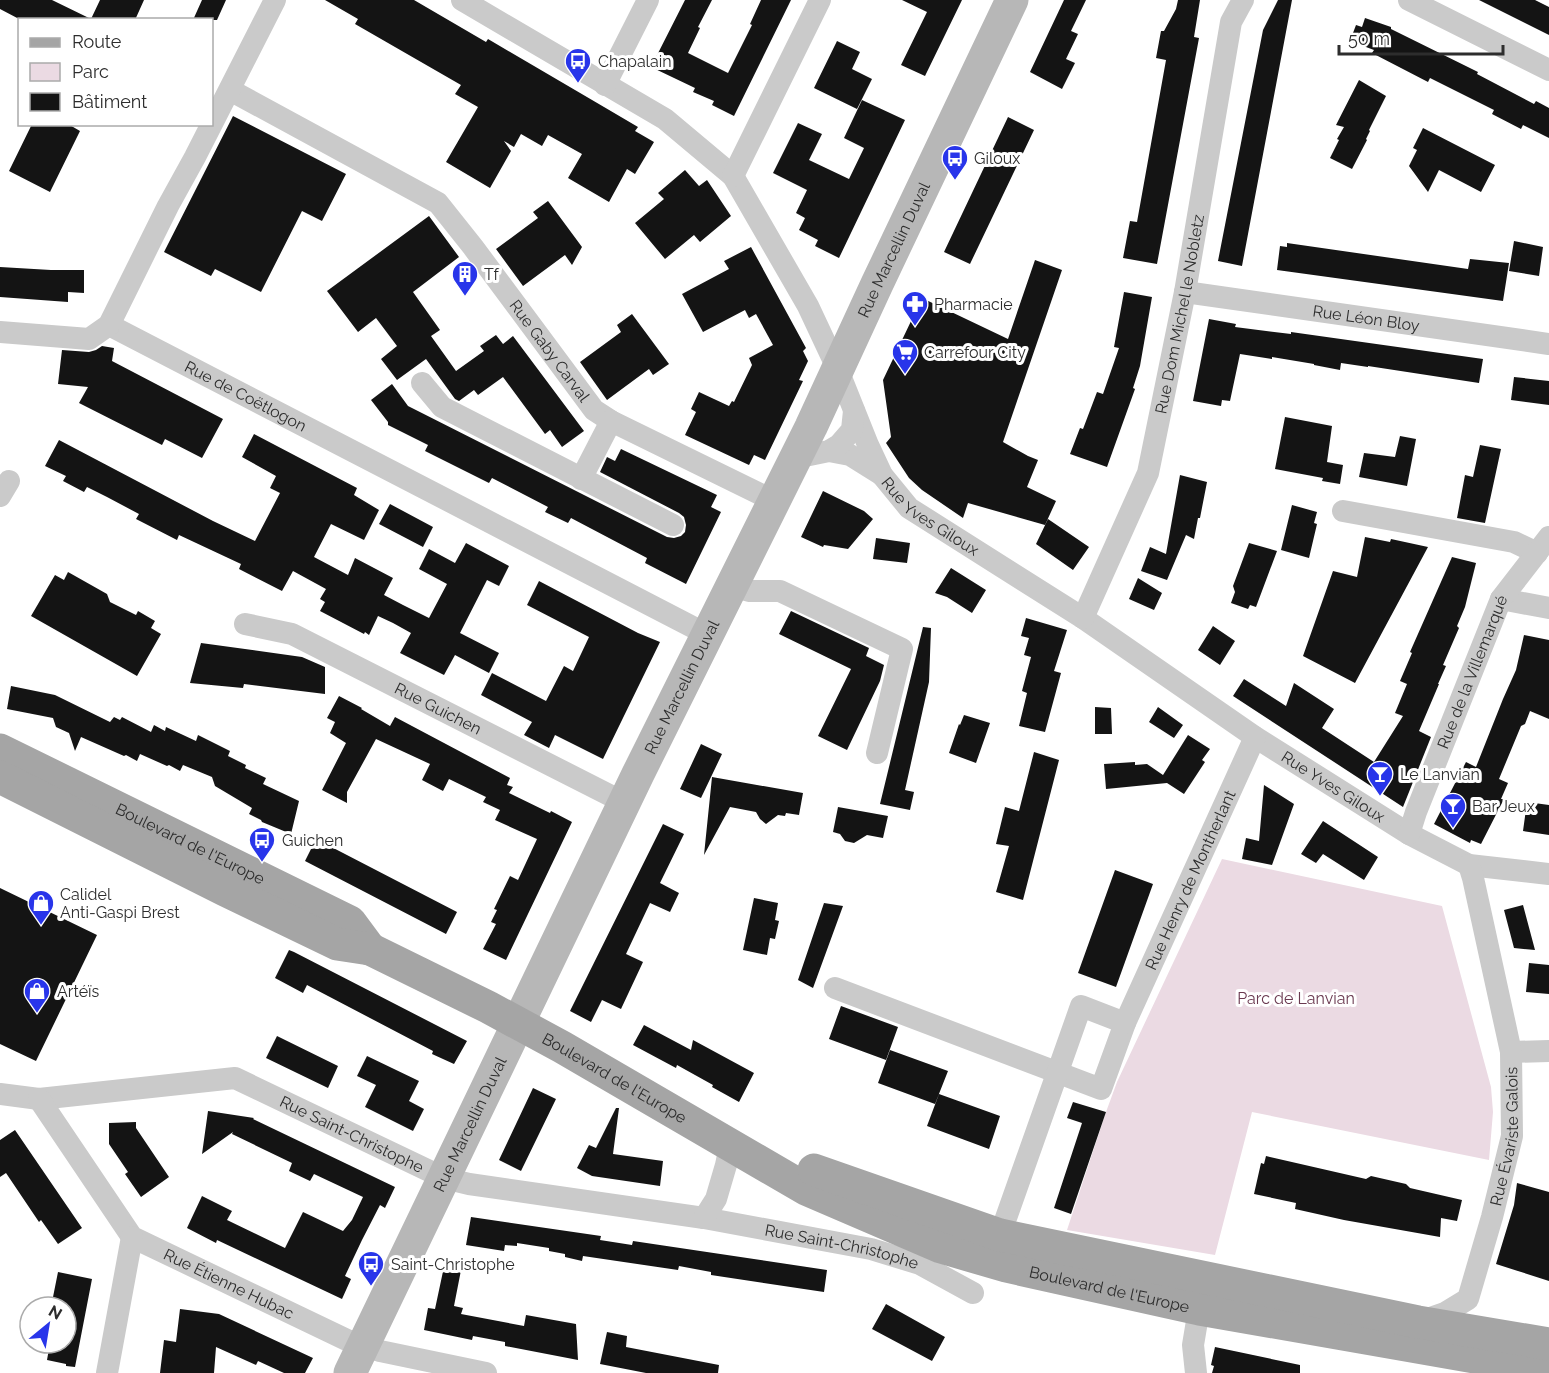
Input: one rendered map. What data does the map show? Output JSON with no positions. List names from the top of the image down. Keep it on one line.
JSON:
{"streets":{"main road":["Rue Marcellin Duval","Boulevard de l'Europe"],"street":["Rue Dom Michel le Nobletz","Rue Léon Bloy","Rue Gaby Carval","Rue de Coëtlogon","Rue Yves Giloux","Rue de la Villemarqué","Rue Guichen","Rue Henry de Montherlant","Rue Saint-Christophe","Rue Évariste Galois","Rue Étienne Hubac"]},"crossings":[["Rue Marcellin Duval","Rue Gaby Carval"],["Rue Marcellin Duval","Rue de Coëtlogon"],["Rue Marcellin Duval","Rue Yves Giloux"],["Rue Marcellin Duval","Rue Guichen"],["Rue Marcellin Duval","Boulevard de l'Europe"],["Rue Marcellin Duval","Rue Saint-Christophe"],["Rue Marcellin Duval","Rue Étienne Hubac"],["Rue Dom Michel le Nobletz","Rue Léon Bloy"],["Rue Dom Michel le Nobletz","Rue Yves Giloux"],["Rue Yves Giloux","Rue de la Villemarqué"],["Rue Yves Giloux","Rue Henry de Montherlant"],["Rue Yves Giloux","Rue Évariste Galois"]],"parks":["Parc de Lanvian"],"places":{"bus stop":["Chapalain","Giloux","Guichen","Saint-Christophe"],"building":["Tf"],"pharmacy":["Pharmacie"],"supermarket":["Carrefour City"],"bar":["Le Lanvian","Bar Jeux"],"shop":["Calidel Anti-Gaspi Brest","Artéïs"]},"legend":["Route","Parc","Bâtiment"],"scale_bar":"50 m","north":"top right"}
